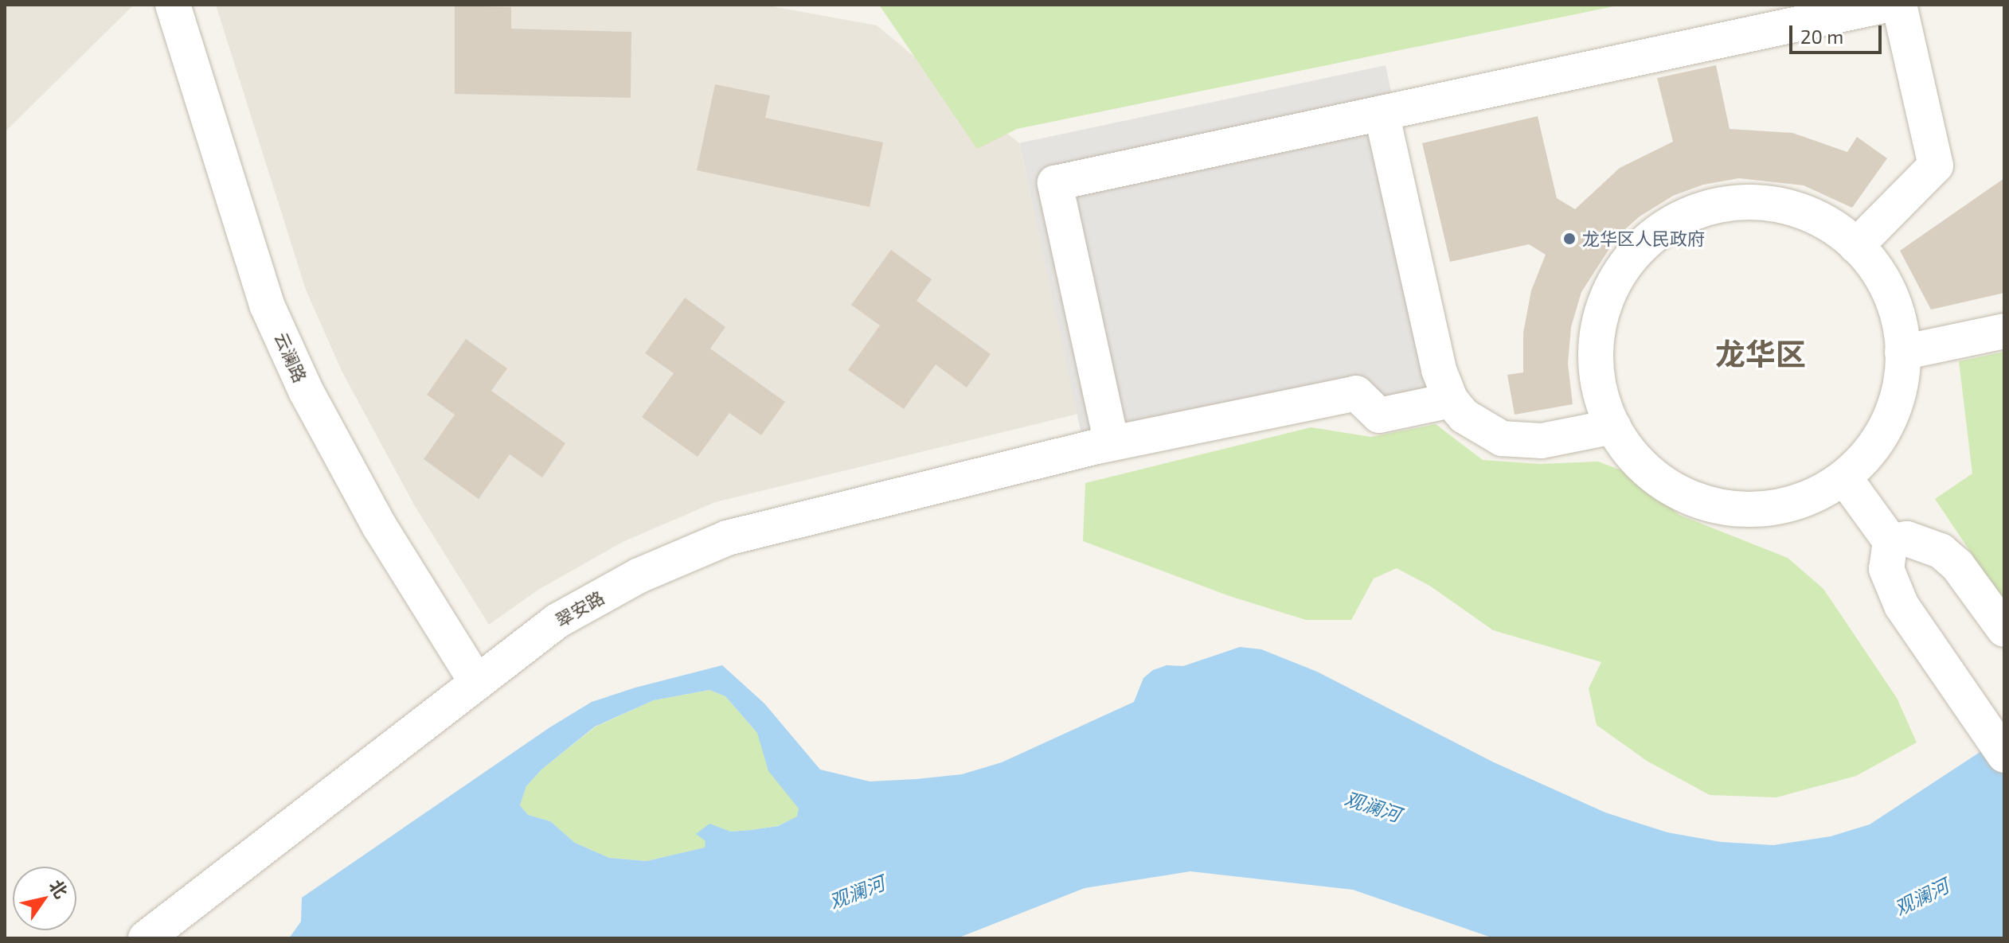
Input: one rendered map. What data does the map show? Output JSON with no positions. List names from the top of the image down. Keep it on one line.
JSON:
{"streets":{"street":["云澜路","翠安路"]},"crossings":[["云澜路","翠安路"]],"districts":["龙华区"],"water":["观澜河"],"places":["龙华区人民政府"],"scale_bar":"20 m","north":"top right"}
